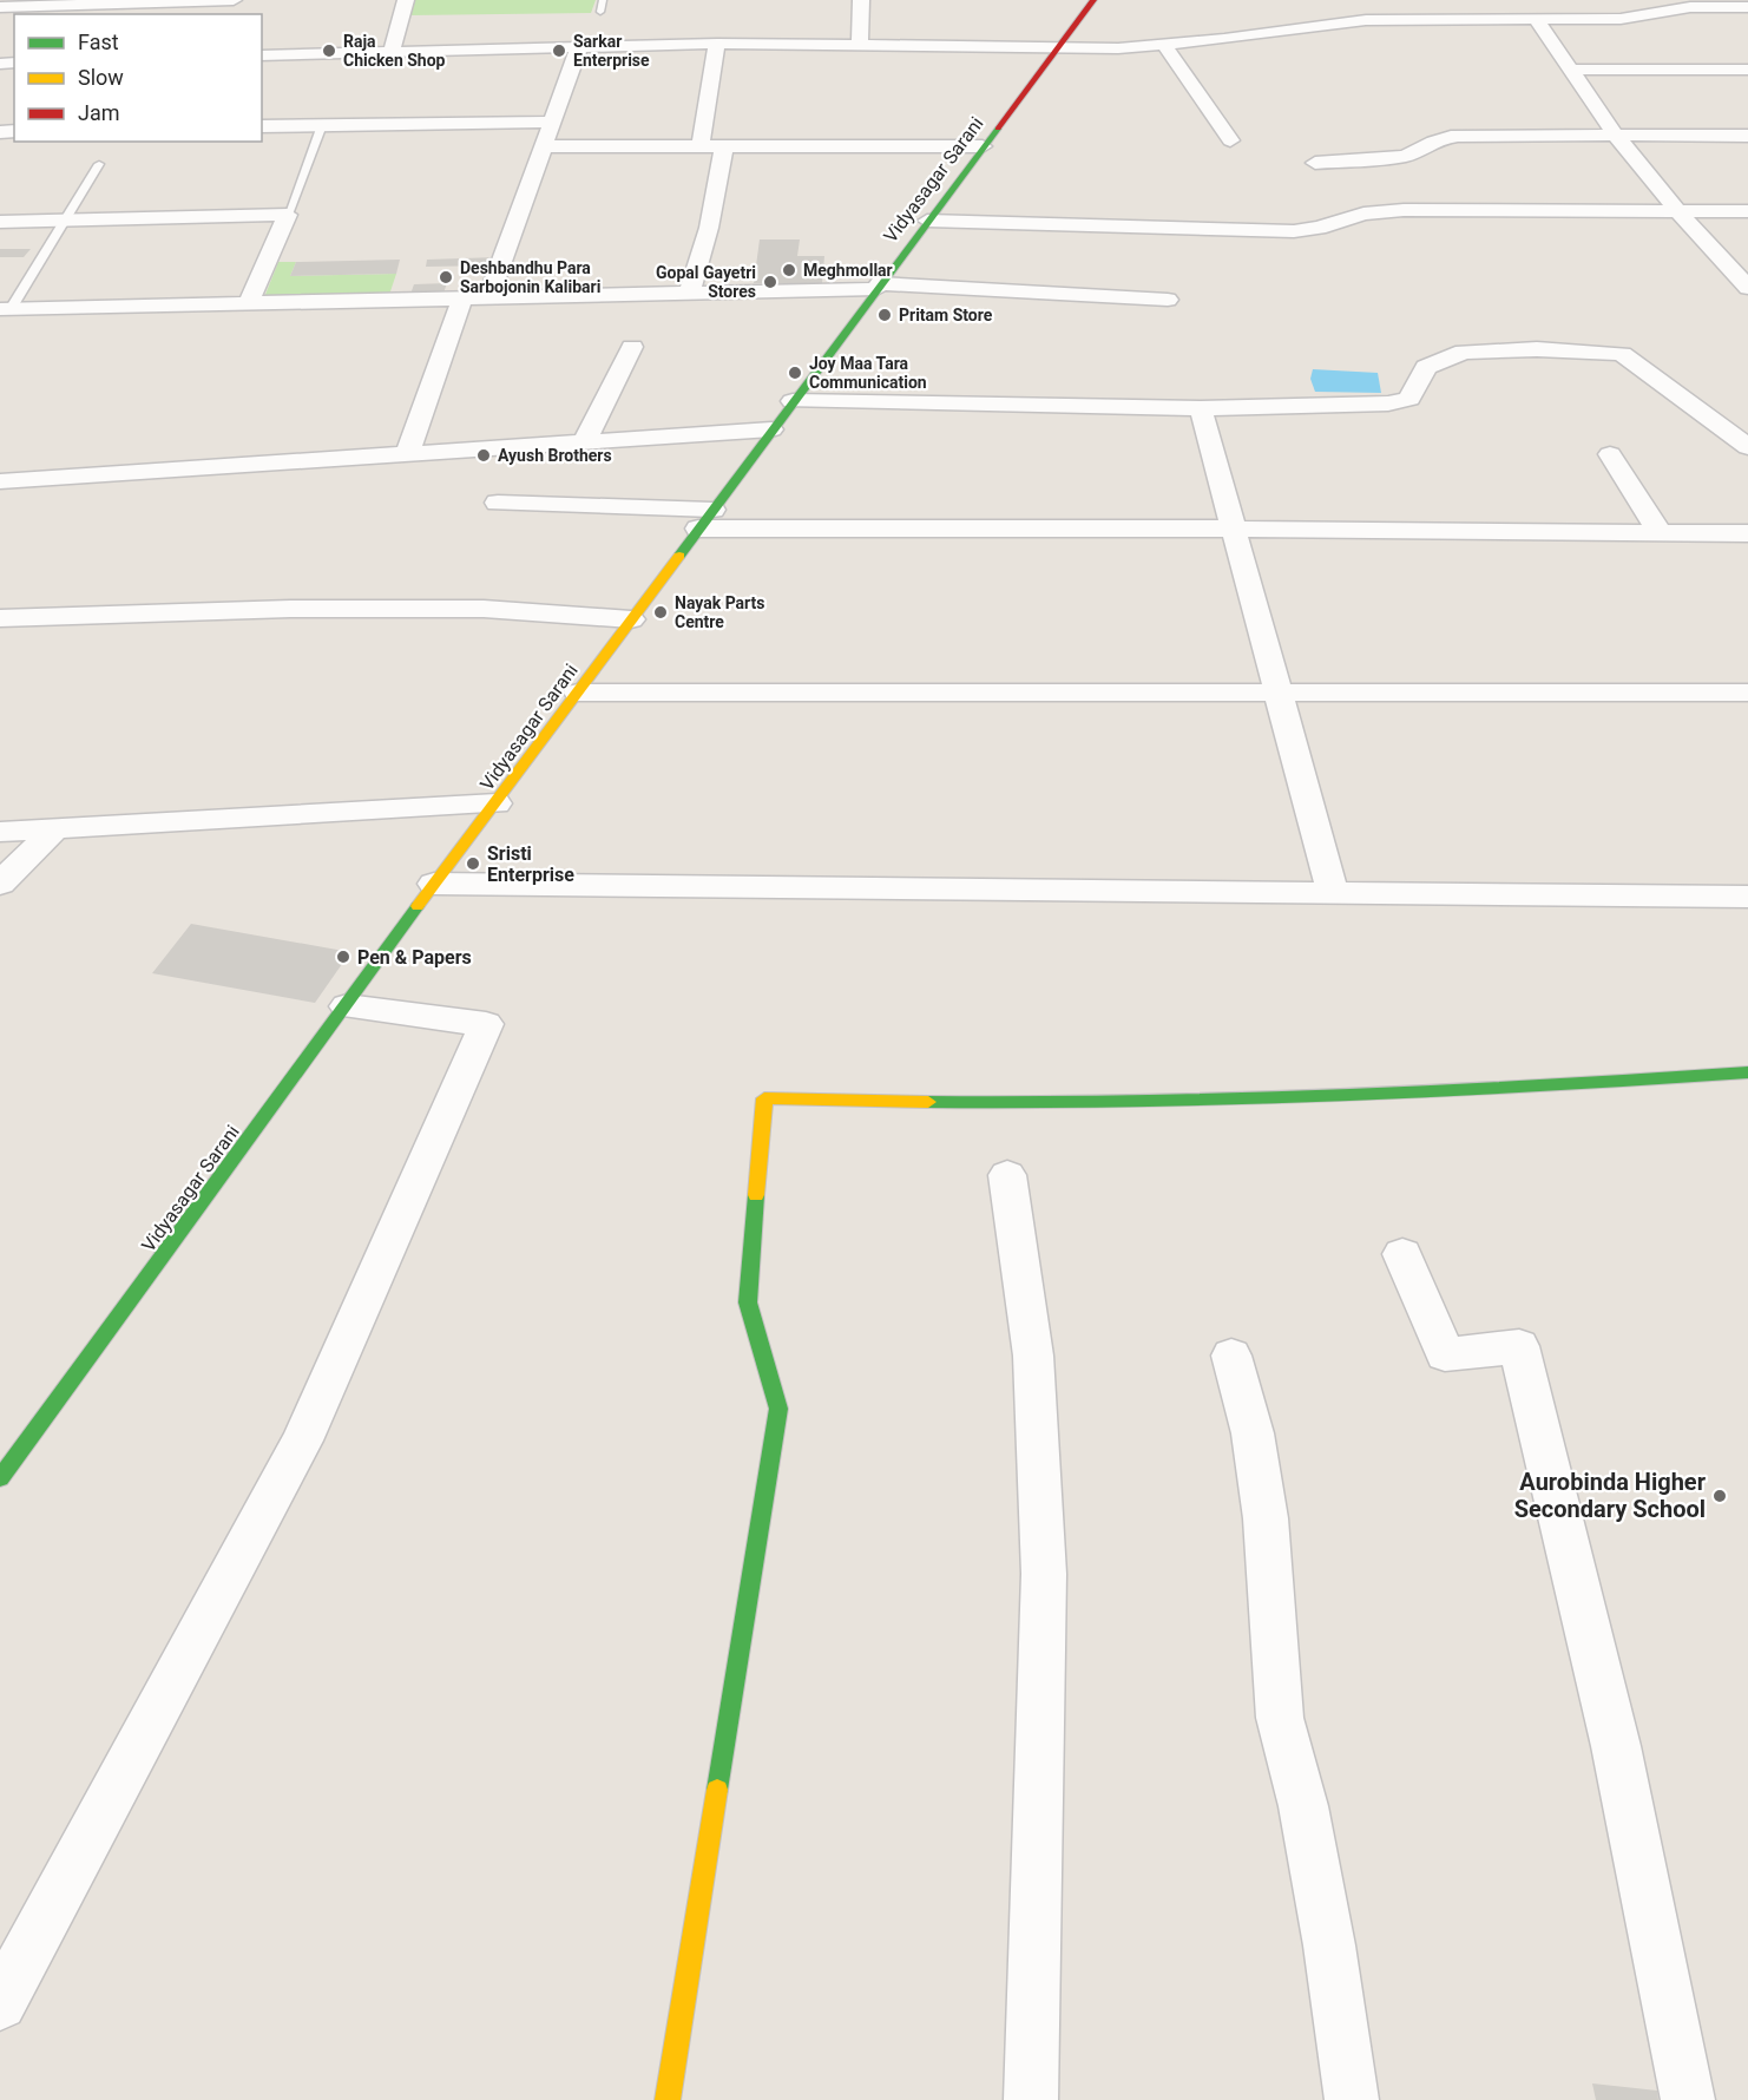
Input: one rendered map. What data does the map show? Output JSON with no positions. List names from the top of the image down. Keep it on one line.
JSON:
{"streets":{"street":["Vidyasagar Sarani"]},"places":["Raja Chicken Shop","Sarkar Enterprise","Meghmollar","Deshbandhu Para Sarbojonin Kalibari","Gopal Gayetri Stores","Pritam Store","Joy Maa Tara Communication","Ayush Brothers","Nayak Parts Centre","Sristi Enterprise","Pen & Papers","Aurobinda Higher Secondary School"],"legend":["Fast","Slow","Jam"]}
